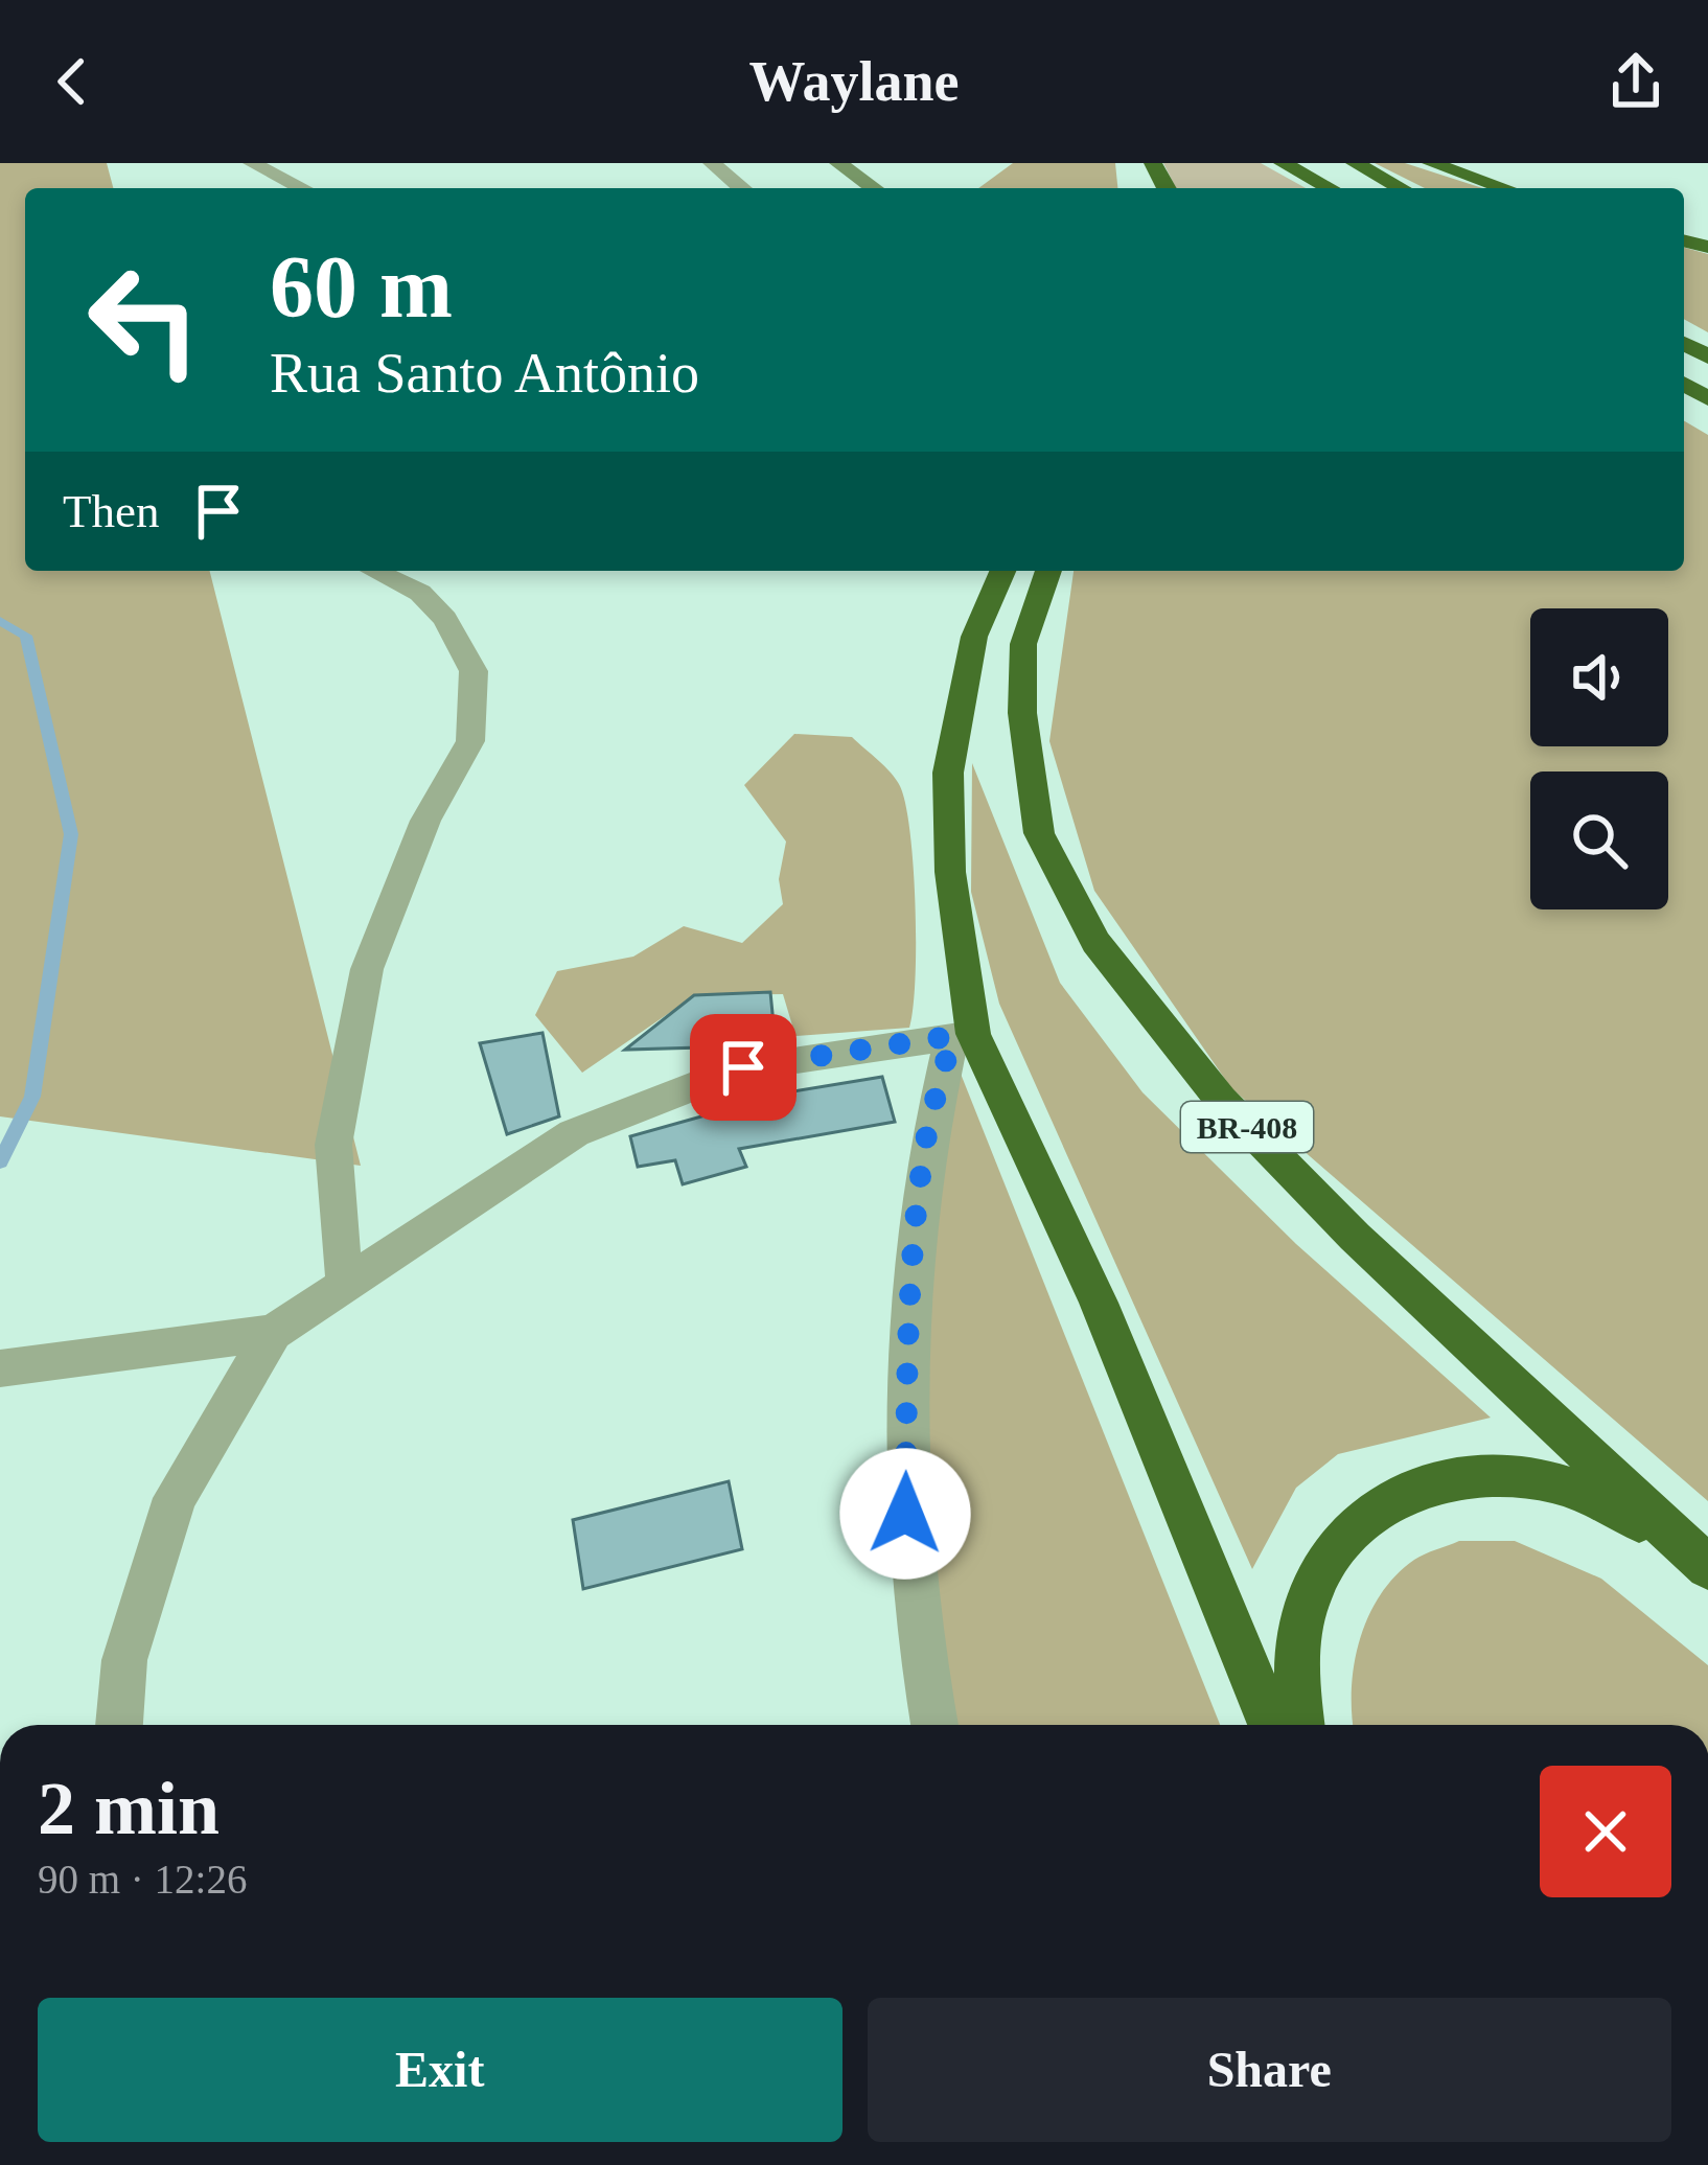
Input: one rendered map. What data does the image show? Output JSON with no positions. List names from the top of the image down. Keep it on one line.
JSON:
{"streets":{"highway":["BR-408"]},"page":{"header":"Waylane","turn":["60 m","Rua Santo Antônio"],"then":"Then","heading":["2 min","90 m · 12:26"],"buttons":["Exit","Share"]}}
